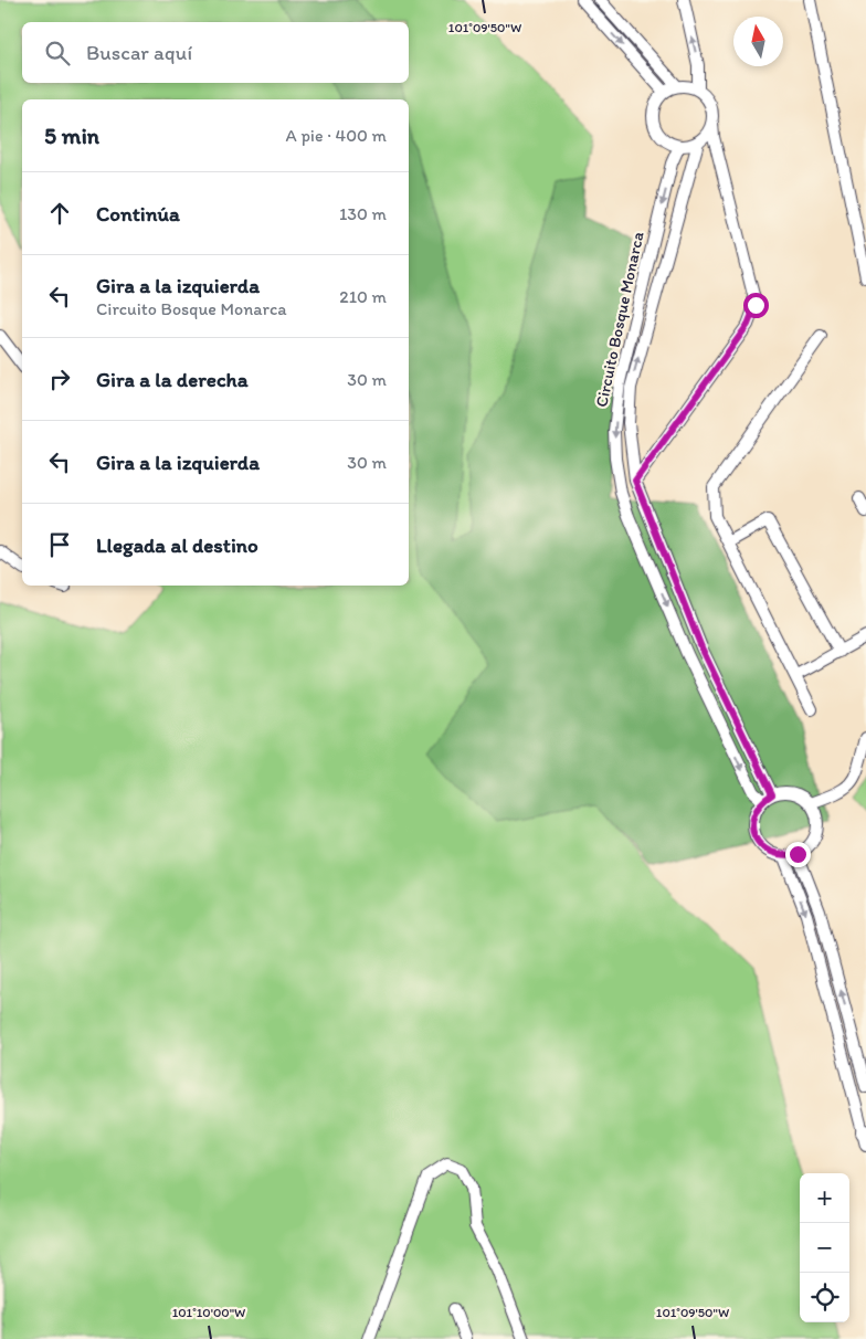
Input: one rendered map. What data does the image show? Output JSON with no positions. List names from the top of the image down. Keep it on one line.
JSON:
{"streets":{"street":["Circuito Bosque Monarca"]},"north":"top","page":{"search":"Buscar aquí","heading":["5 min","A pie · 400 m"],"list":[["Continúa","130 m"],["Gira a la izquierda","Circuito Bosque Monarca","210 m"],["Gira a la derecha","30 m"],["Gira a la izquierda","30 m"],"Llegada al destino"],"map_buttons":["+","−"]},"coordinates":["101°09'50\"W","101°10'00\"W"]}
